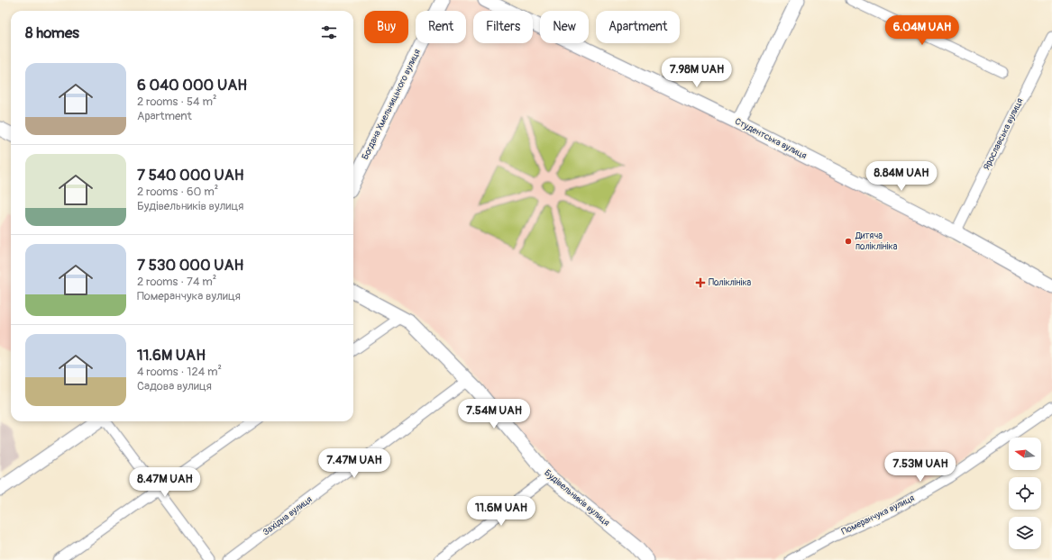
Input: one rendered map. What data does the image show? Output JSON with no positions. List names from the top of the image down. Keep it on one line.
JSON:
{"streets":{"street":["Богдана Хмельницького вулиця","Ярославська вулиця","Студентська вулиця","Будівельників вулиця","Померанчука вулиця","Західна вулиця"]},"crossings":[["Ярославська вулиця","Студентська вулиця"],["Будівельників вулиця","Західна вулиця"]],"places":{"other":["Дитяча поліклініка"],"health":["Поліклініка"]},"north":"left","page":{"chip":["Buy","Rent","Filters","New","Apartment"],"heading":"8 homes","price":["6.04M UAH","7.98M UAH","8.84M UAH","7.54M UAH","7.47M UAH","7.53M UAH","8.47M UAH","11.6M UAH"],"list":[{"name":"6 040 000 UAH","note":"2 rooms · 54 m² · Apartment"},{"name":"7 540 000 UAH","note":"2 rooms · 60 m² · Будівельників вулиця"},{"name":"7 530 000 UAH","note":"2 rooms · 74 m² · Померанчука вулиця"},{"name":"11.6M UAH","note":"4 rooms · 124 m² · Садова вулиця"}]}}
